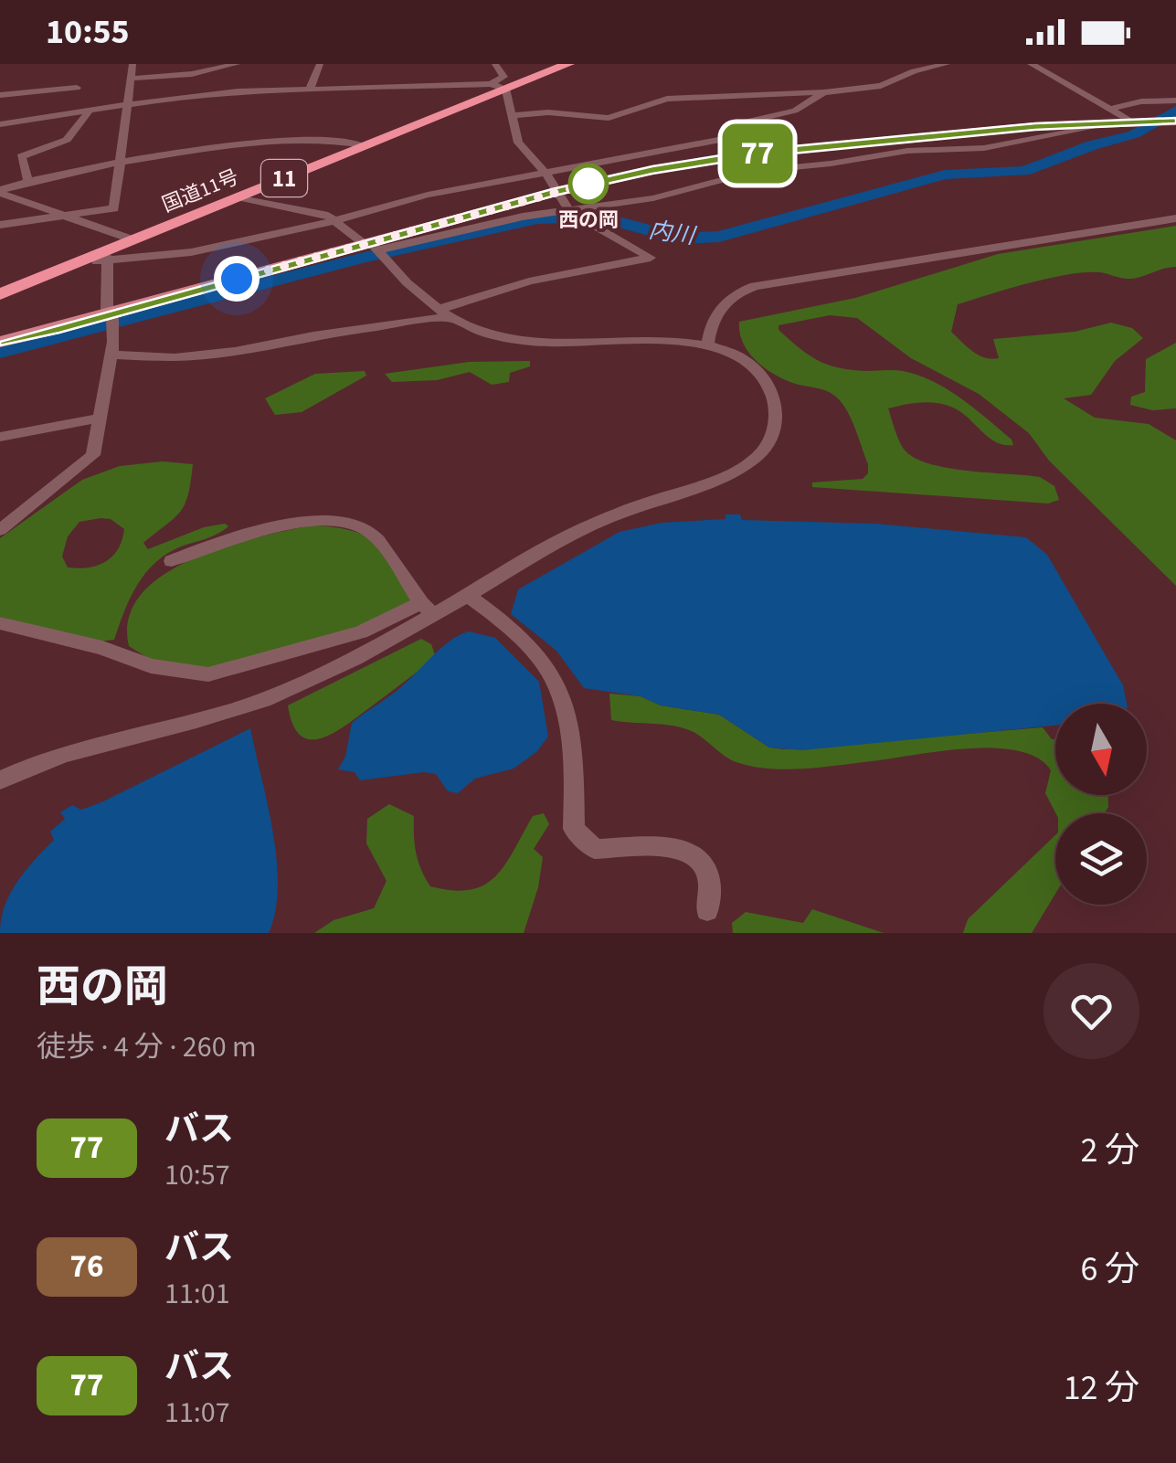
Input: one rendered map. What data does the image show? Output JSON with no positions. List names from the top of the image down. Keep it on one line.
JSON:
{"streets":{"highway":["11","国道11号"]},"water":["内川"],"places":["西の岡"],"lines":["bus line 77"],"north":"bottom","page":{"status":"10:55","on_map":"77","heading":["西の岡","徒歩 · 4 分 · 260 m"],"list":[{"mark":"77","name":"バス","note":"10:57","value":"2 分"},{"mark":"76","name":"バス","note":"11:01","value":"6 分"},{"mark":"77","name":"バス","note":"11:07","value":"12 分"}]}}
